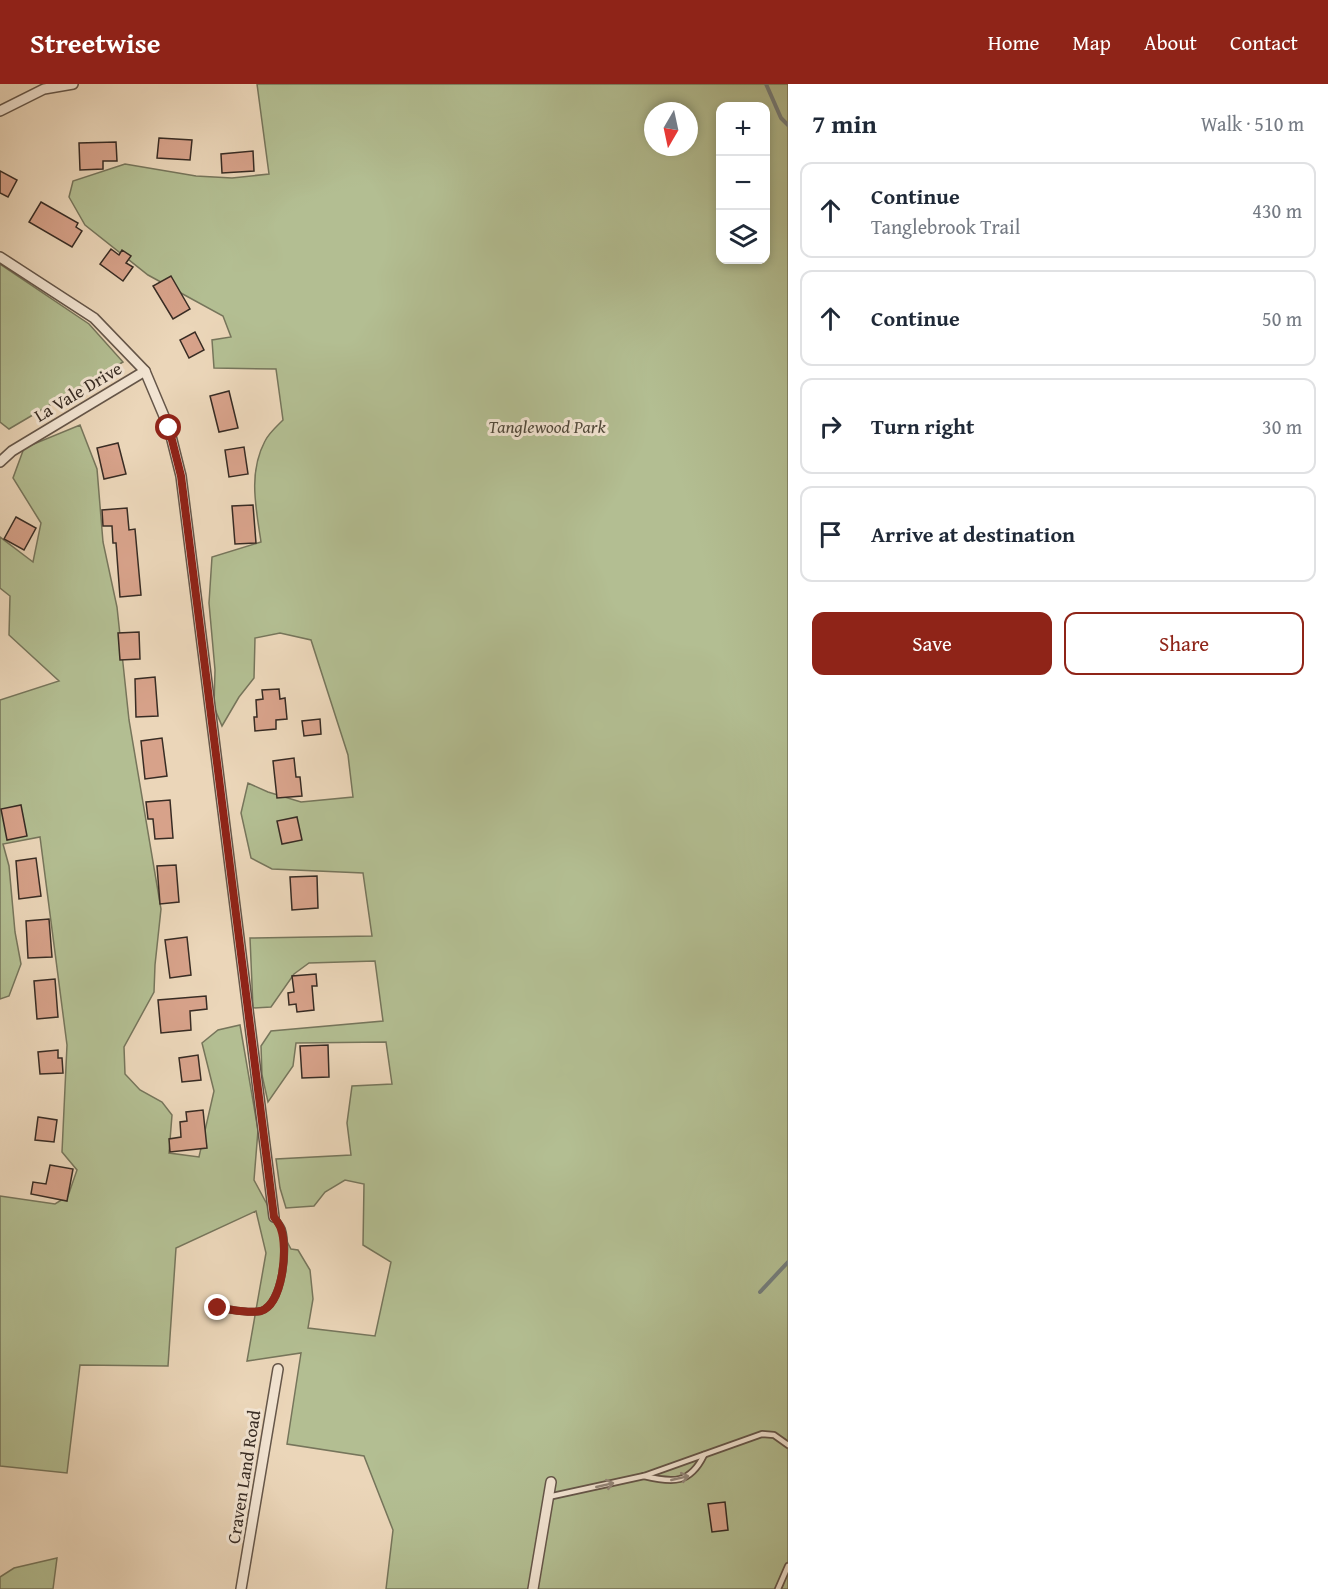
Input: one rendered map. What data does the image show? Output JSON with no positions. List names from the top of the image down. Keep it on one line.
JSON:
{"streets":{"street":["La Vale Drive","Craven Land Road"]},"parks":["Tanglewood Park"],"north":"bottom","page":{"header":"Streetwise","nav":["Home","Map","About","Contact"],"heading":["7 min","Walk · 510 m"],"map_buttons":["+","−"],"list":[["Continue","Tanglebrook Trail","430 m"],["Continue","50 m"],["Turn right","30 m"],"Arrive at destination"],"buttons":["Save","Share"]}}
